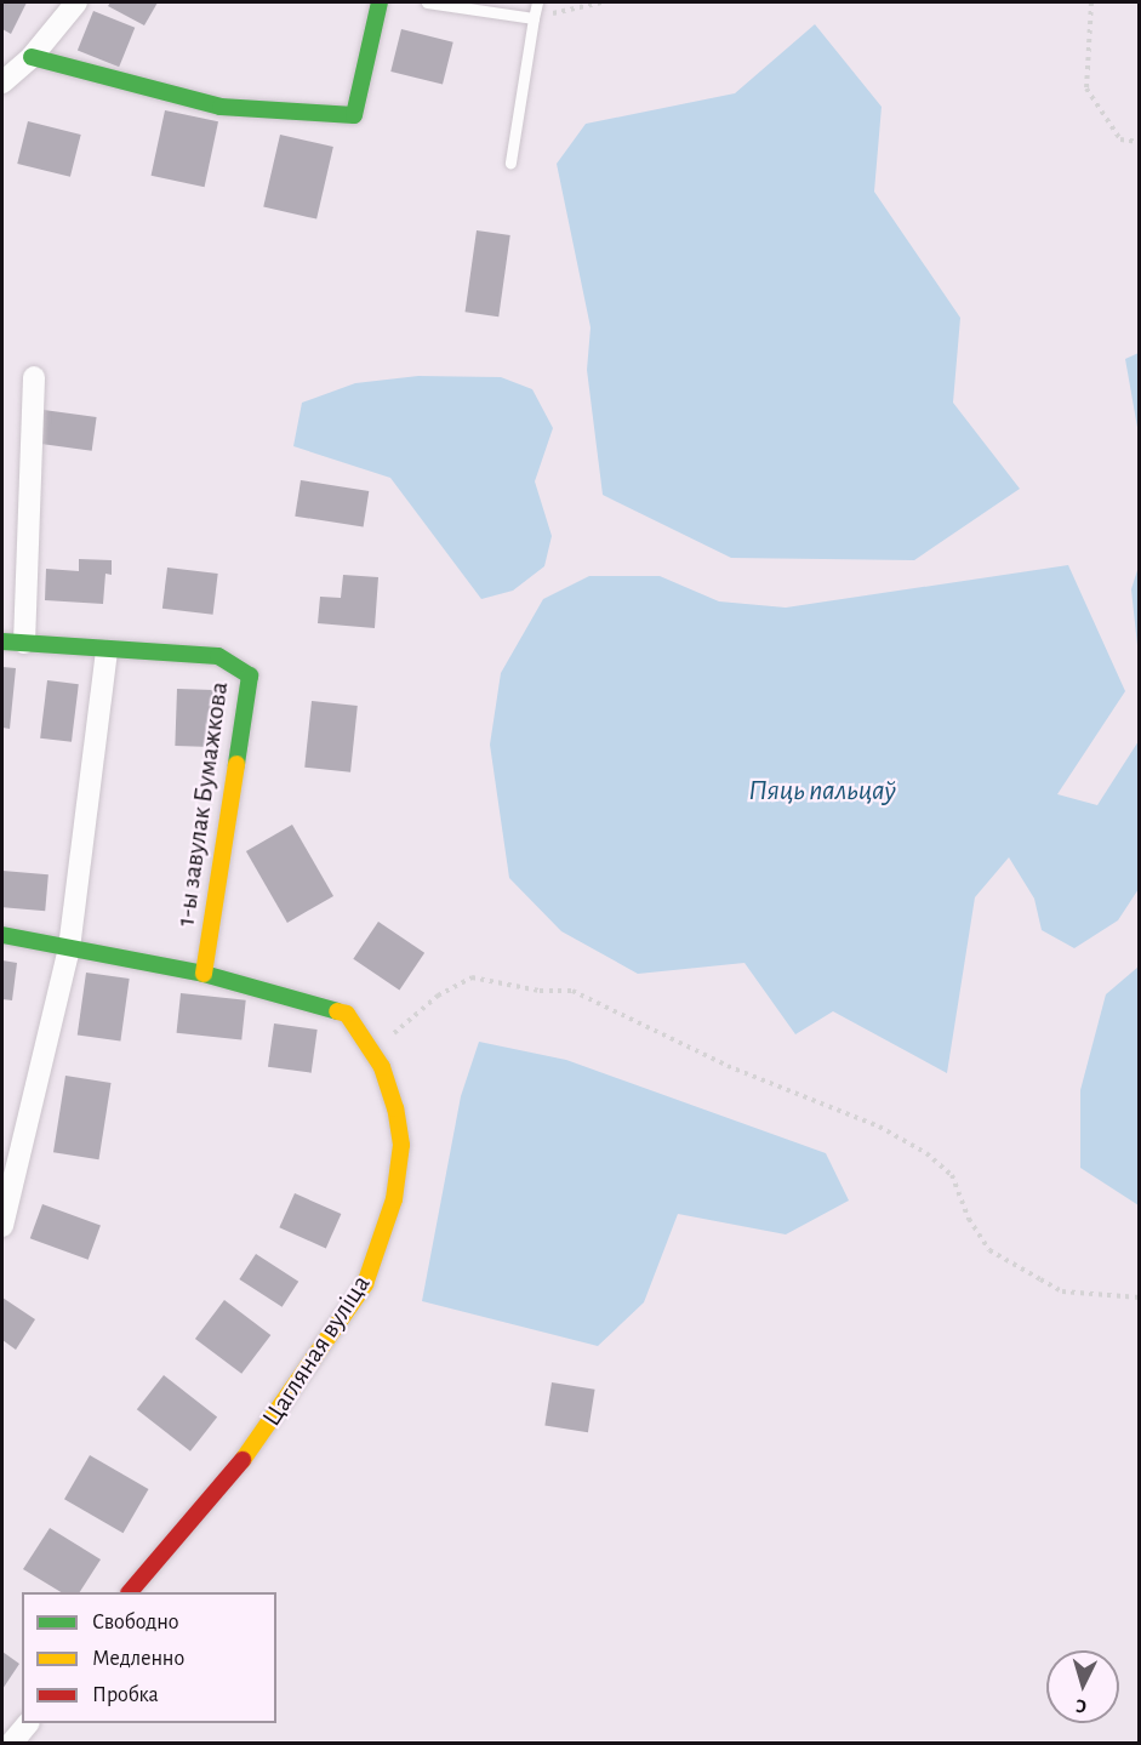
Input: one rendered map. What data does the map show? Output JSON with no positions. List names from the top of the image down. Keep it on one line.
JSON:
{"streets":{"street":["1-ы завулак Бумажкова","Цагляная вуліца"]},"crossings":[["1-ы завулак Бумажкова","Цагляная вуліца"]],"water":["Пяць пальцаў"],"legend":["Свободно","Медленно","Пробка"],"north":"bottom"}
